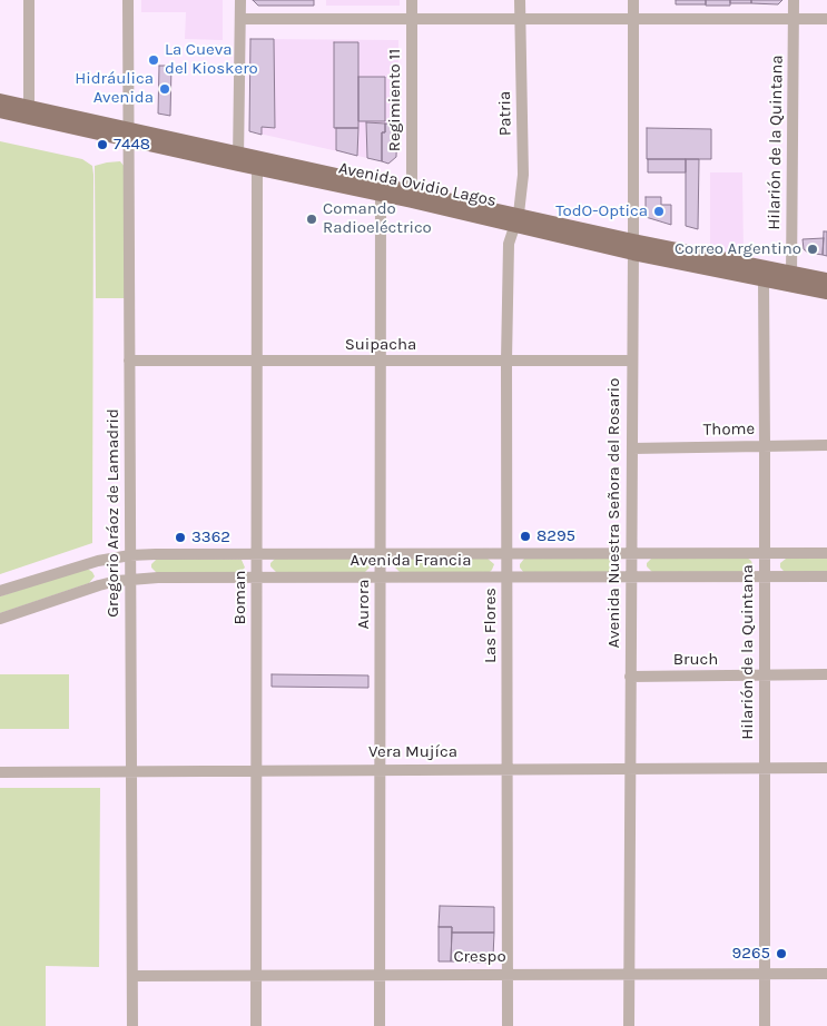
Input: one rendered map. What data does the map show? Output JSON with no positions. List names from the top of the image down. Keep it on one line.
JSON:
{"streets":{"main road":["Avenida Ovidio Lagos"],"street":["Regimiento 11","Patria","Hilarión de la Quintana","Suipacha","Thome","Gregorio Aráoz de Lamadrid","Avenida Nuestra Señora del Rosario","Avenida Francia","Boman","Aurora","Las Flores","Bruch","Vera Mujíca","Crespo"]},"crossings":[["Regimiento 11","Avenida Ovidio Lagos"],["Patria","Avenida Ovidio Lagos"],["Patria","Las Flores"],["Hilarión de la Quintana","Avenida Ovidio Lagos"],["Hilarión de la Quintana","Thome"],["Hilarión de la Quintana","Avenida Francia"],["Hilarión de la Quintana","Bruch"],["Hilarión de la Quintana","Vera Mujíca"],["Hilarión de la Quintana","Crespo"],["Avenida Ovidio Lagos","Gregorio Aráoz de Lamadrid"],["Avenida Ovidio Lagos","Avenida Nuestra Señora del Rosario"],["Avenida Ovidio Lagos","Boman"],["Avenida Ovidio Lagos","Aurora"],["Avenida Ovidio Lagos","Las Flores"],["Suipacha","Gregorio Aráoz de Lamadrid"],["Suipacha","Avenida Nuestra Señora del Rosario"],["Suipacha","Boman"],["Suipacha","Aurora"],["Suipacha","Las Flores"],["Thome","Avenida Nuestra Señora del Rosario"],["Gregorio Aráoz de Lamadrid","Avenida Francia"],["Gregorio Aráoz de Lamadrid","Vera Mujíca"],["Gregorio Aráoz de Lamadrid","Crespo"],["Avenida Nuestra Señora del Rosario","Avenida Francia"],["Avenida Nuestra Señora del Rosario","Bruch"],["Avenida Nuestra Señora del Rosario","Vera Mujíca"],["Avenida Nuestra Señora del Rosario","Crespo"],["Avenida Francia","Boman"],["Avenida Francia","Aurora"],["Avenida Francia","Las Flores"],["Boman","Vera Mujíca"],["Boman","Crespo"],["Aurora","Vera Mujíca"],["Aurora","Crespo"],["Las Flores","Vera Mujíca"],["Las Flores","Crespo"]],"places":["La Cueva del Kioskero","Hidráulica Avenida","7448","TodO-Optica","Comando Radioeléctrico","Correo Argentino","8295","3362","9265"]}
